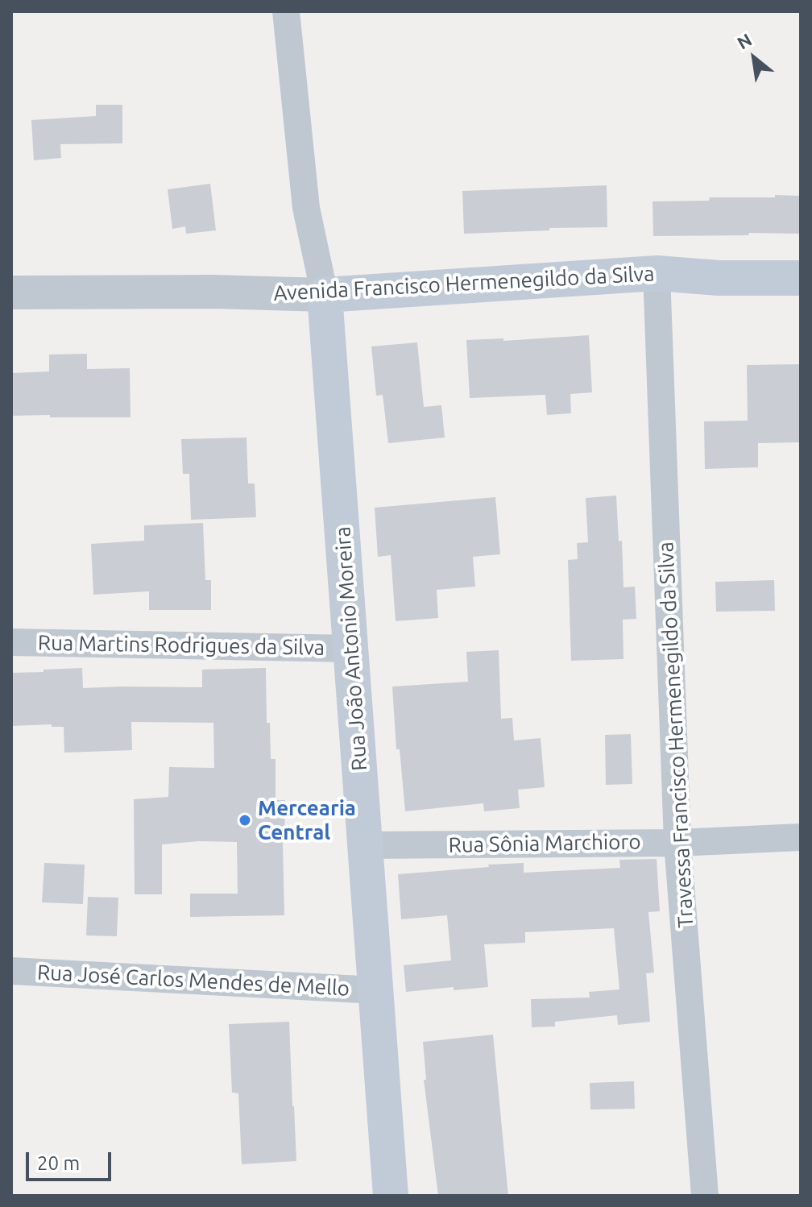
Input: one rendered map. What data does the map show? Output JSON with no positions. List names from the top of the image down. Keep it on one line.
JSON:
{"streets":{"main road":["Avenida Francisco Hermenegildo da Silva","Rua João Antonio Moreira"],"street":["Rua Martins Rodrigues da Silva","Travessa Francisco Hermenegildo da Silva","Rua Sônia Marchioro","Rua José Carlos Mendes de Mello"]},"crossings":[["Avenida Francisco Hermenegildo da Silva","Rua João Antonio Moreira"],["Avenida Francisco Hermenegildo da Silva","Travessa Francisco Hermenegildo da Silva"],["Rua Martins Rodrigues da Silva","Rua João Antonio Moreira"],["Rua João Antonio Moreira","Rua Sônia Marchioro"],["Rua João Antonio Moreira","Rua José Carlos Mendes de Mello"],["Travessa Francisco Hermenegildo da Silva","Rua Sônia Marchioro"]],"places":["Mercearia Central"],"scale_bar":"20 m","north":"top left"}
